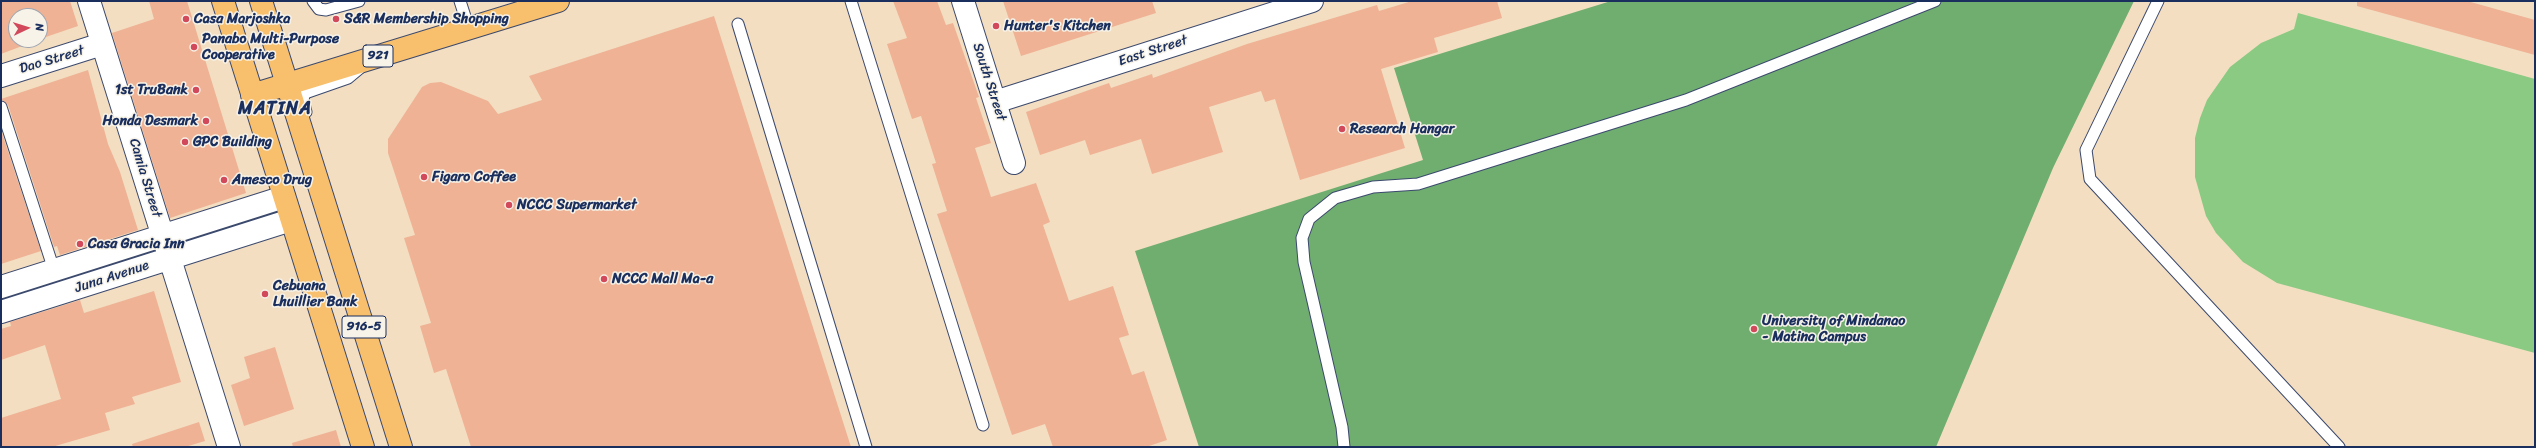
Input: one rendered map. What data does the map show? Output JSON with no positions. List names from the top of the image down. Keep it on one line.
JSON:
{"streets":{"main road":["921","916-5"],"street":["East Street","Dao Street","South Street","Camia Street","Juna Avenue"]},"crossings":[["East Street","South Street"],["921","916-5"],["Dao Street","Camia Street"],["Camia Street","Juna Avenue"],["Juna Avenue","916-5"]],"districts":["MATINA"],"places":["Casa Marjoshka","S&R Membership Shopping","Hunter's Kitchen","Panabo Multi-Purpose Cooperative","1st TruBank","Honda Desmark","Research Hangar","GPC Building","Figaro Coffee","Amesco Drug","NCCC Supermarket","Casa Gracia Inn","NCCC Mall Ma-a","Cebuana Lhuillier Bank","University of Mindanao - Matina Campus"],"north":"right"}
